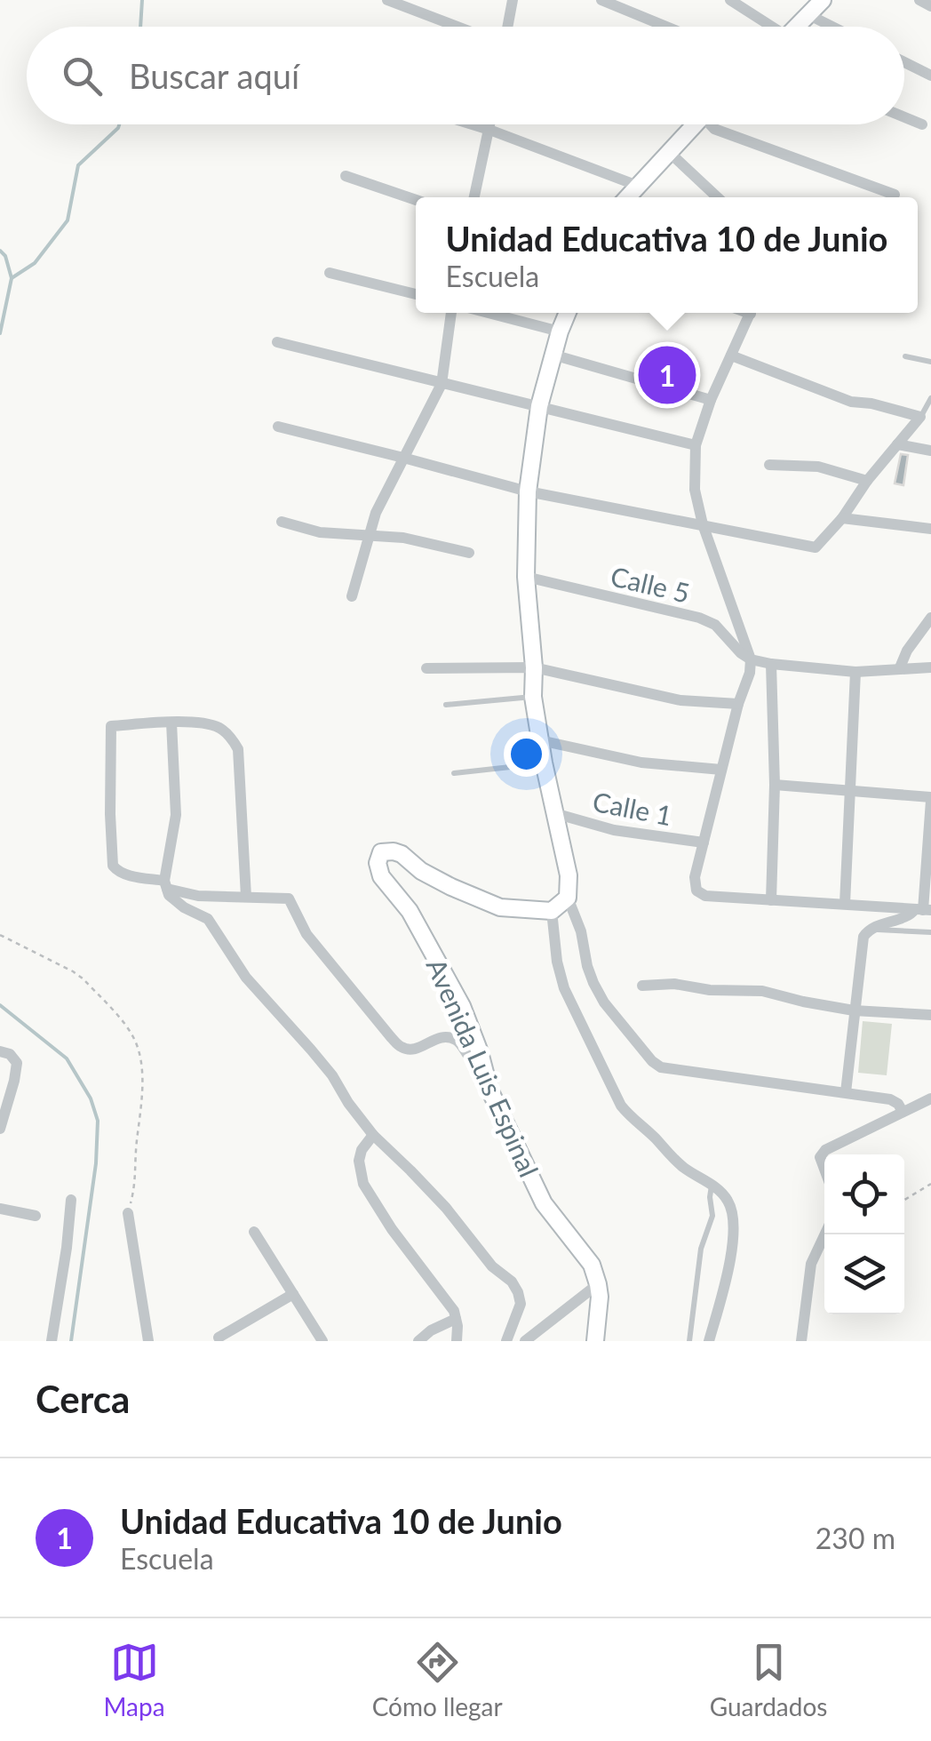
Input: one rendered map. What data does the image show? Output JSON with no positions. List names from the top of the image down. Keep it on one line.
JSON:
{"streets":{"street":["Calle 5","Calle 1","Avenida Luis Espinal"]},"page":{"search":"Buscar aquí","popup":["Unidad Educativa 10 de Junio","Escuela"],"pins":"1","heading":"Cerca","list":[{"mark":"1","name":"Unidad Educativa 10 de Junio","note":"Escuela","value":"230 m"}],"nav":["Mapa","Cómo llegar","Guardados"]}}
